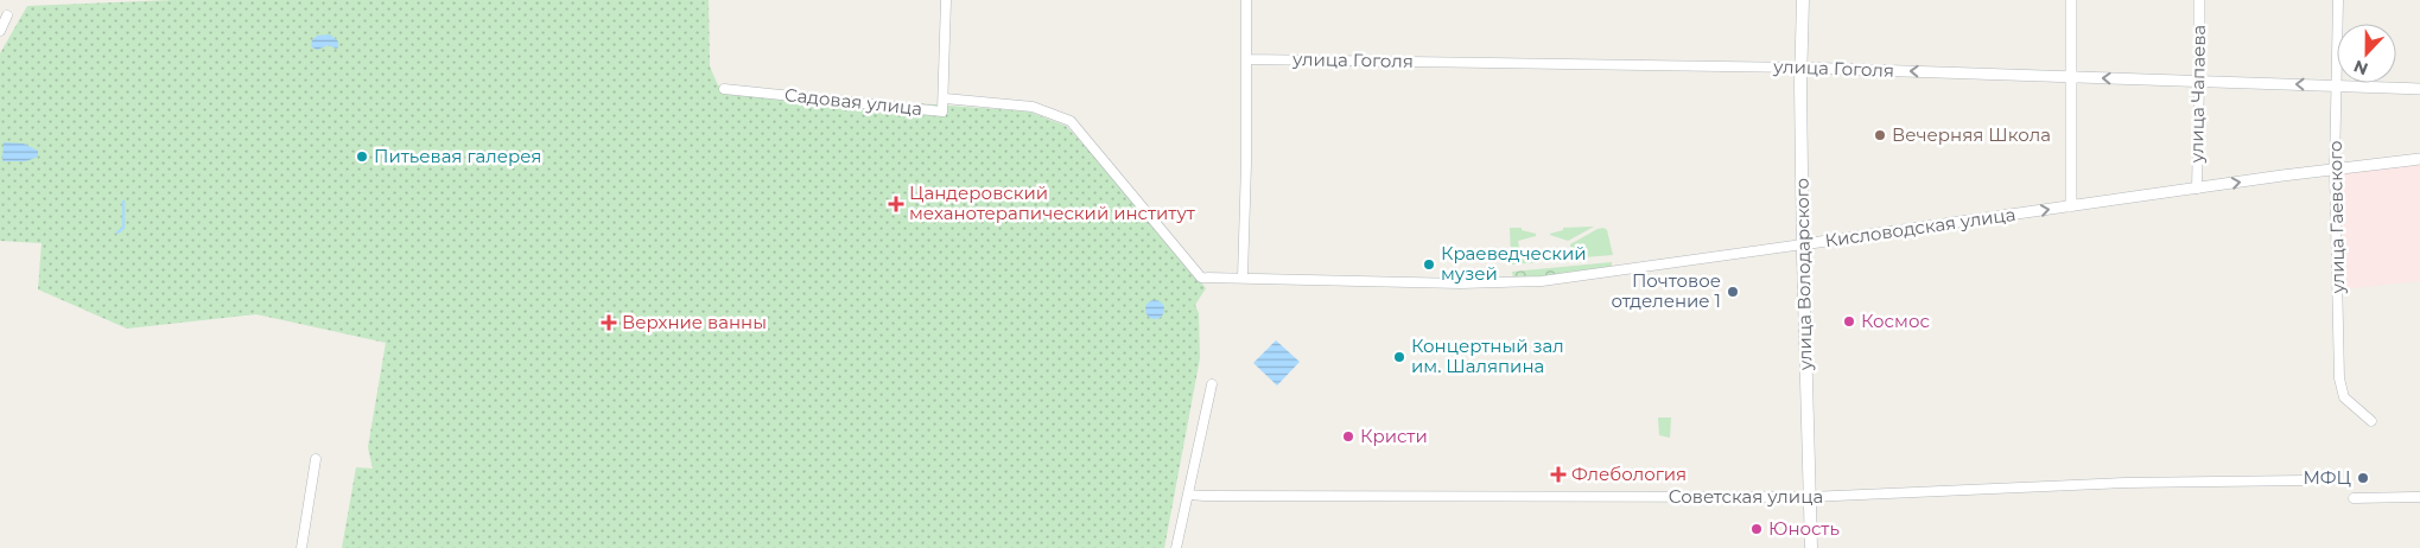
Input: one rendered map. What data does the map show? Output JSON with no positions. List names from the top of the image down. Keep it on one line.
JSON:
{"streets":{"main road":["улица Володарского"],"street":["улица Гоголя","улица Чапаева","Садовая улица","улица Гаевского","Кисловодская улица","Советская улица"]},"crossings":[["улица Гоголя","улица Чапаева"],["улица Гоголя","улица Гаевского"],["улица Гоголя","улица Володарского"],["улица Чапаева","Кисловодская улица"],["Садовая улица","Кисловодская улица"],["улица Гаевского","Кисловодская улица"],["Кисловодская улица","улица Володарского"],["улица Володарского","Советская улица"]],"one_way":["улица Гоголя"],"places":{"other":["Вечерняя Школа","Питьевая галерея","Краеведческий музей","Почтовое отделение 1","Космос","Концертный зал им. Шаляпина","Кристи","МФЦ","Юность"],"health":["Цандеровский механотерапический институт","Верхние ванны","Флебология"]},"north":"bottom"}
